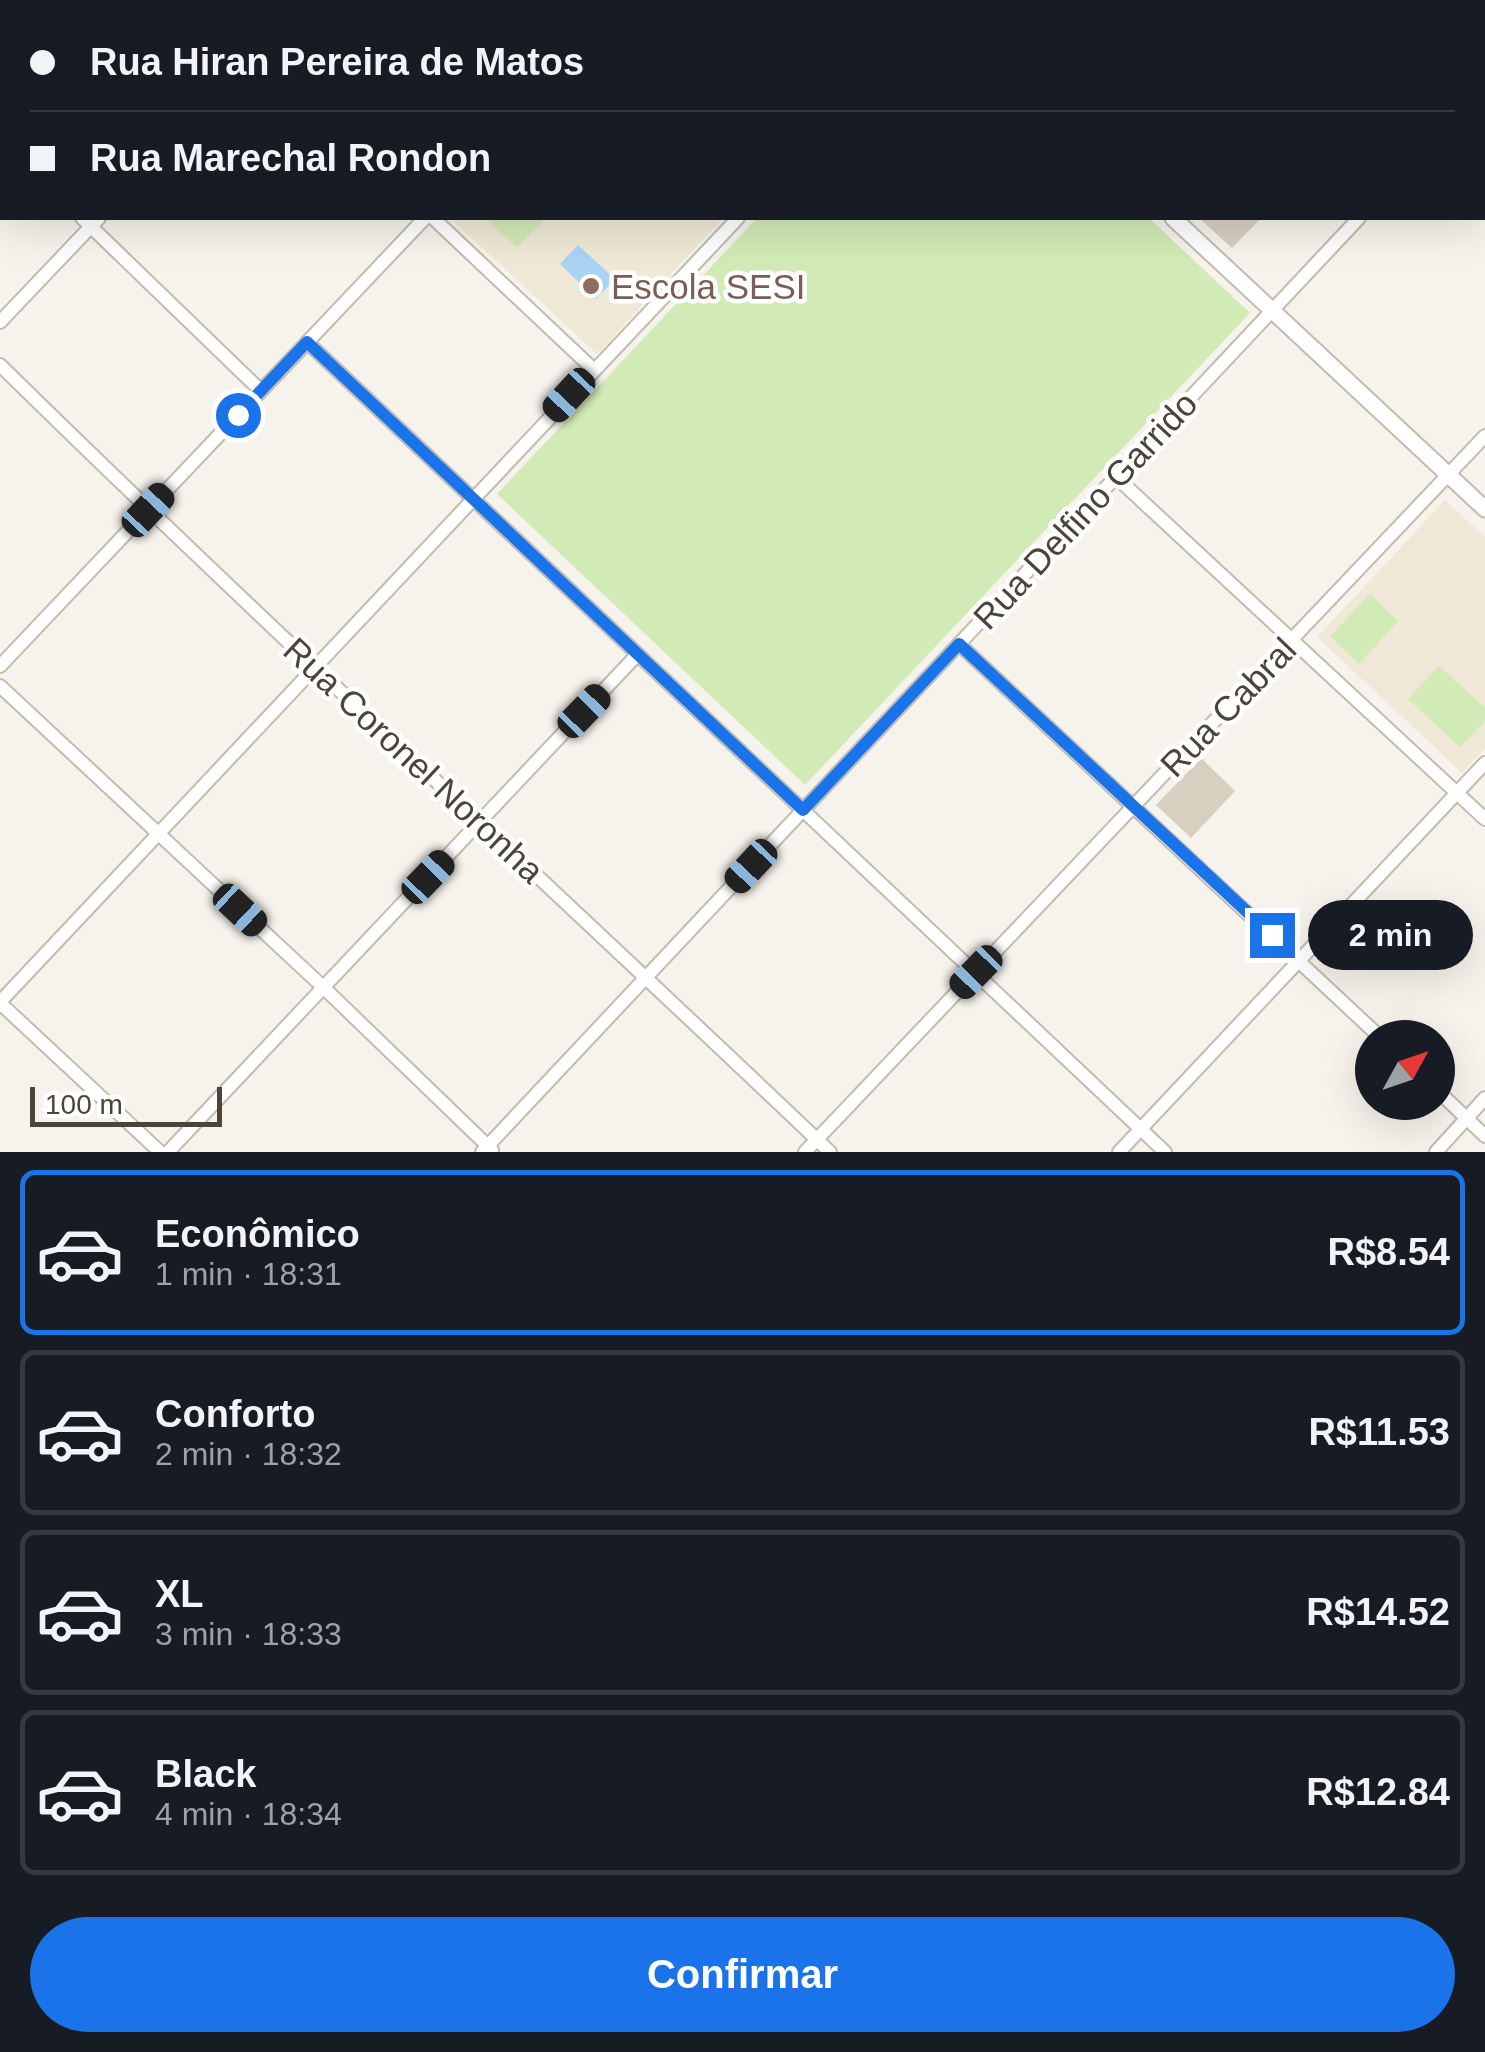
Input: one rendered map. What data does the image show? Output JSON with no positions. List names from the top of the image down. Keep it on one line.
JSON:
{"streets":{"street":["Rua Delfino Garrido","Rua Cabral","Rua Coronel Noronha"]},"crossings":[["Rua Delfino Garrido","Rua Coronel Noronha"],["Rua Cabral","Rua Coronel Noronha"]],"places":["Escola SESI"],"scale_bar":"100 m","north":"top right","page":{"banner":["Rua Hiran Pereira de Matos","Rua Marechal Rondon"],"bubble":"2 min","scale":"100 m","list":[{"name":"Econômico","note":"1 min · 18:31","value":"R$8.54"},{"name":"Conforto","note":"2 min · 18:32","value":"R$11.53"},{"name":"XL","note":"3 min · 18:33","value":"R$14.52"},{"name":"Black","note":"4 min · 18:34","value":"R$12.84"}],"buttons":"Confirmar"}}
